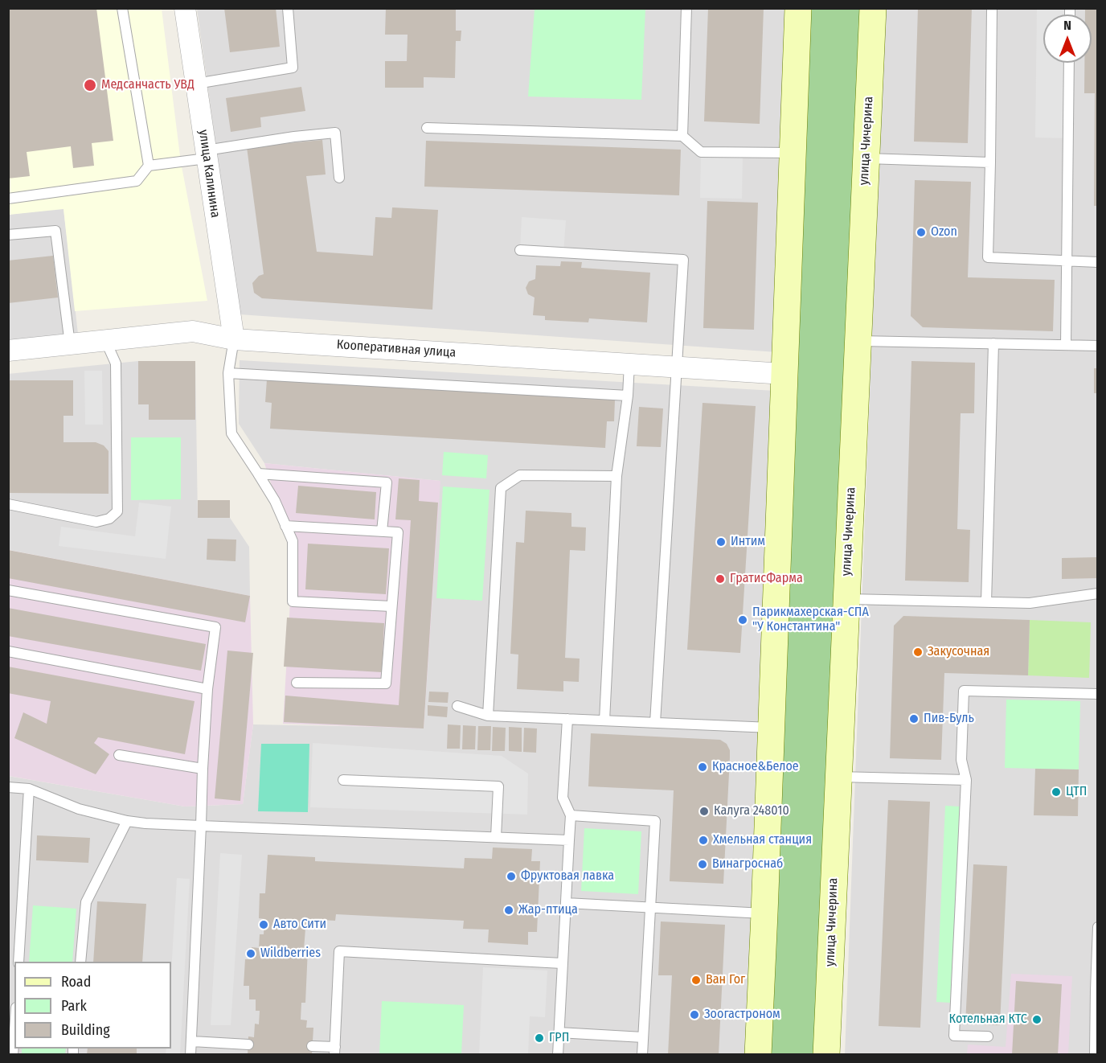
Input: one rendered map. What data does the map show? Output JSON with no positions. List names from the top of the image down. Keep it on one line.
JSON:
{"streets":{"street":["улица Чичерина","улица Калинина","Кооперативная улица"]},"crossings":[["улица Калинина","Кооперативная улица"]],"places":["Медсанчасть УВД","Ozon","Интим","ГратисФарма","Парикмахерская-СПА \"У Константина\"","Закусочная","Пив-Буль","Красное&Белое","ЦТП","Калуга 248010","Хмельная станция","Винагроснаб","Фруктовая лавка","Жар-птица","Авто Сити","Wildberries","Ван Гог","Зоогастроном","Котельная КТС","ГРП"],"legend":["Road","Park","Building"],"north":"top"}
